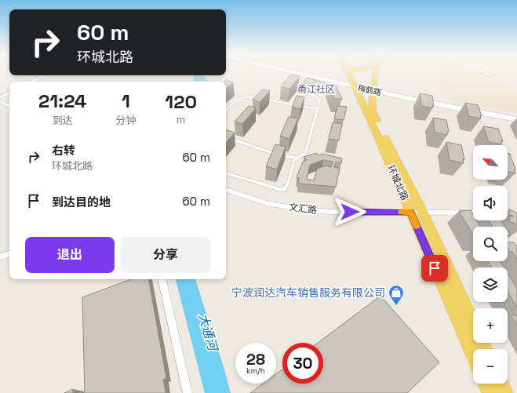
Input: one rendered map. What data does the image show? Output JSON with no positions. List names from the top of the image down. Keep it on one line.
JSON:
{"streets":{"main road":["环城北路"],"street":["梅鹤路","文汇路"]},"crossings":[["梅鹤路","环城北路"],["环城北路","文汇路"]],"districts":["甬江社区"],"water":["大通河"],"places":{"shop":["宁波润达汽车销售服务有限公司"]},"north":"top left","page":{"turn":["60 m","环城北路"],"eta":["21:24","到达","1","分钟","120","m"],"list":[{"name":"右转","note":"环城北路","value":"60 m"},{"name":"到达目的地","value":"60 m"}],"map_buttons":["+","−"],"buttons":["退出","分享"],"speed":"28 km/h","limit":"30"}}
